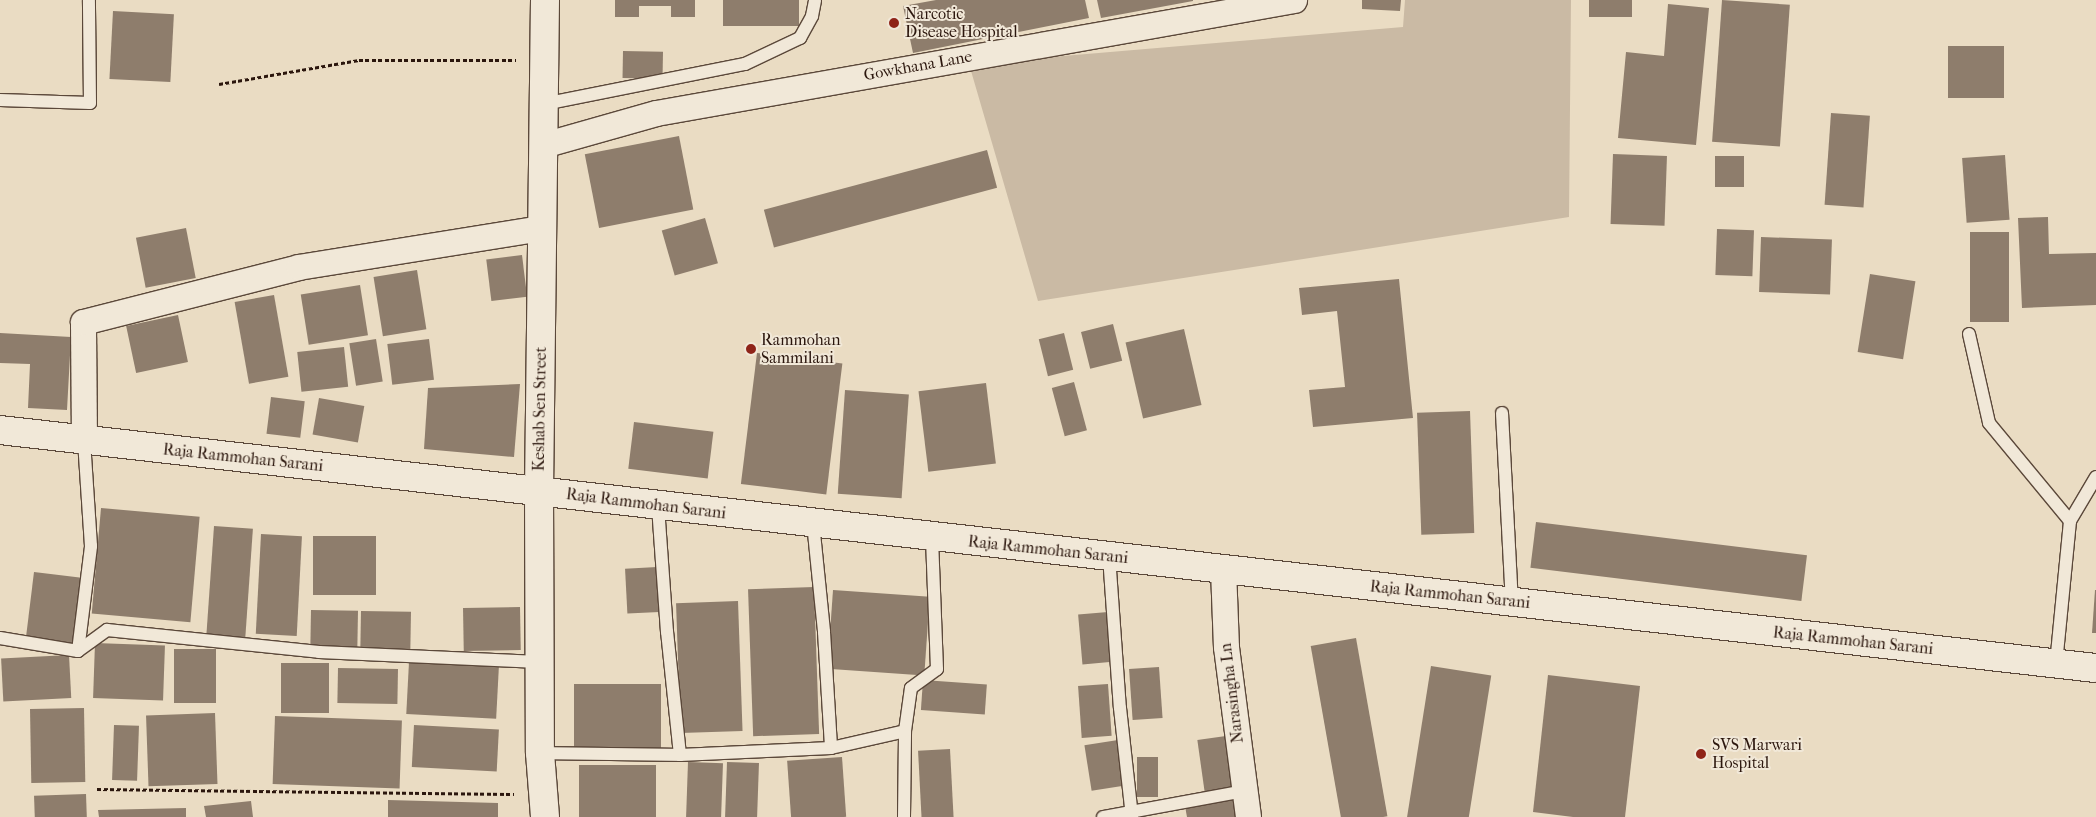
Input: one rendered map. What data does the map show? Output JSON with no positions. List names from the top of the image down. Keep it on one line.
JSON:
{"streets":{"main road":["Keshab Sen Street","Raja Rammohan Sarani"],"street":["Gowkhana Lane","Narasingha Ln"]},"crossings":[["Gowkhana Lane","Keshab Sen Street"],["Keshab Sen Street","Raja Rammohan Sarani"],["Raja Rammohan Sarani","Narasingha Ln"]],"places":["Narcotic Disease Hospital","Rammohan Sammilani","SVS Marwari Hospital"]}
